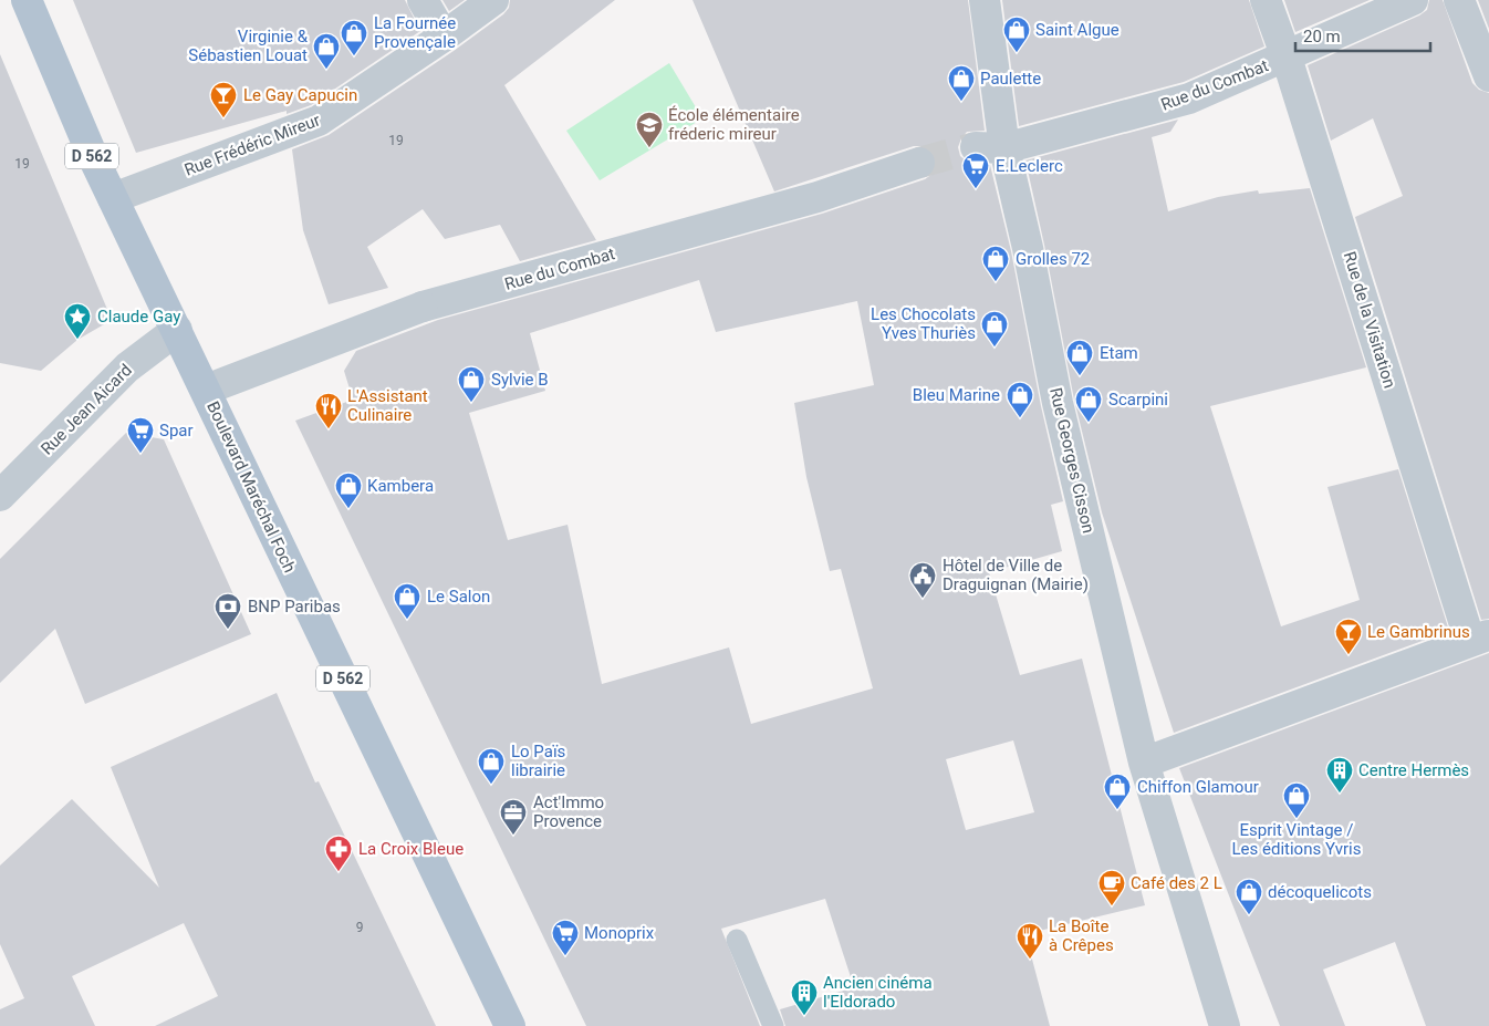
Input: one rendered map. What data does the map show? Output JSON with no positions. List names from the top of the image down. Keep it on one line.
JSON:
{"streets":{"main road":["D 562","Boulevard Maréchal Foch"],"street":["Rue du Combat","Rue Frédéric Mireur","Rue de la Visitation","Rue Jean Aicard","Rue Georges Cisson"]},"crossings":[["Rue du Combat","Rue de la Visitation"],["Rue du Combat","Rue Georges Cisson"],["Rue du Combat","Boulevard Maréchal Foch"],["Rue Frédéric Mireur","D 562"],["D 562","Rue Jean Aicard"],["D 562","Boulevard Maréchal Foch"],["Rue Jean Aicard","Boulevard Maréchal Foch"]],"places":{"shop":["Saint Algue","La Fournée Provençale","Virginie & Sébastien Louat","Paulette","Grolles 72","Les Chocolats Yves Thuriès","Etam","Sylvie B","Bleu Marine","Scarpini","Kambera","Le Salon","Lo Païs librairie","Chiffon Glamour","Esprit Vintage / Les éditions Yvris","décoquelicots"],"bar":["Le Gay Capucin","Le Gambrinus"],"school or university":["École élémentaire fréderic mireur"],"supermarket":["E.Leclerc","Spar","Monoprix"],"place":["Claude Gay"],"restaurant":["L'Assistant Culinaire","La Boîte à Crêpes"],"public building":["Hôtel de Ville de Draguignan (Mairie)"],"bank":["BNP Paribas"],"building":["Centre Hermès","Ancien cinéma l'Eldorado"],"office":["Act'Immo Provence"],"pharmacy":["La Croix Bleue"],"cafe":["Café des 2 L"]},"house_numbers":["19","19","9"],"scale_bar":"20 m"}
